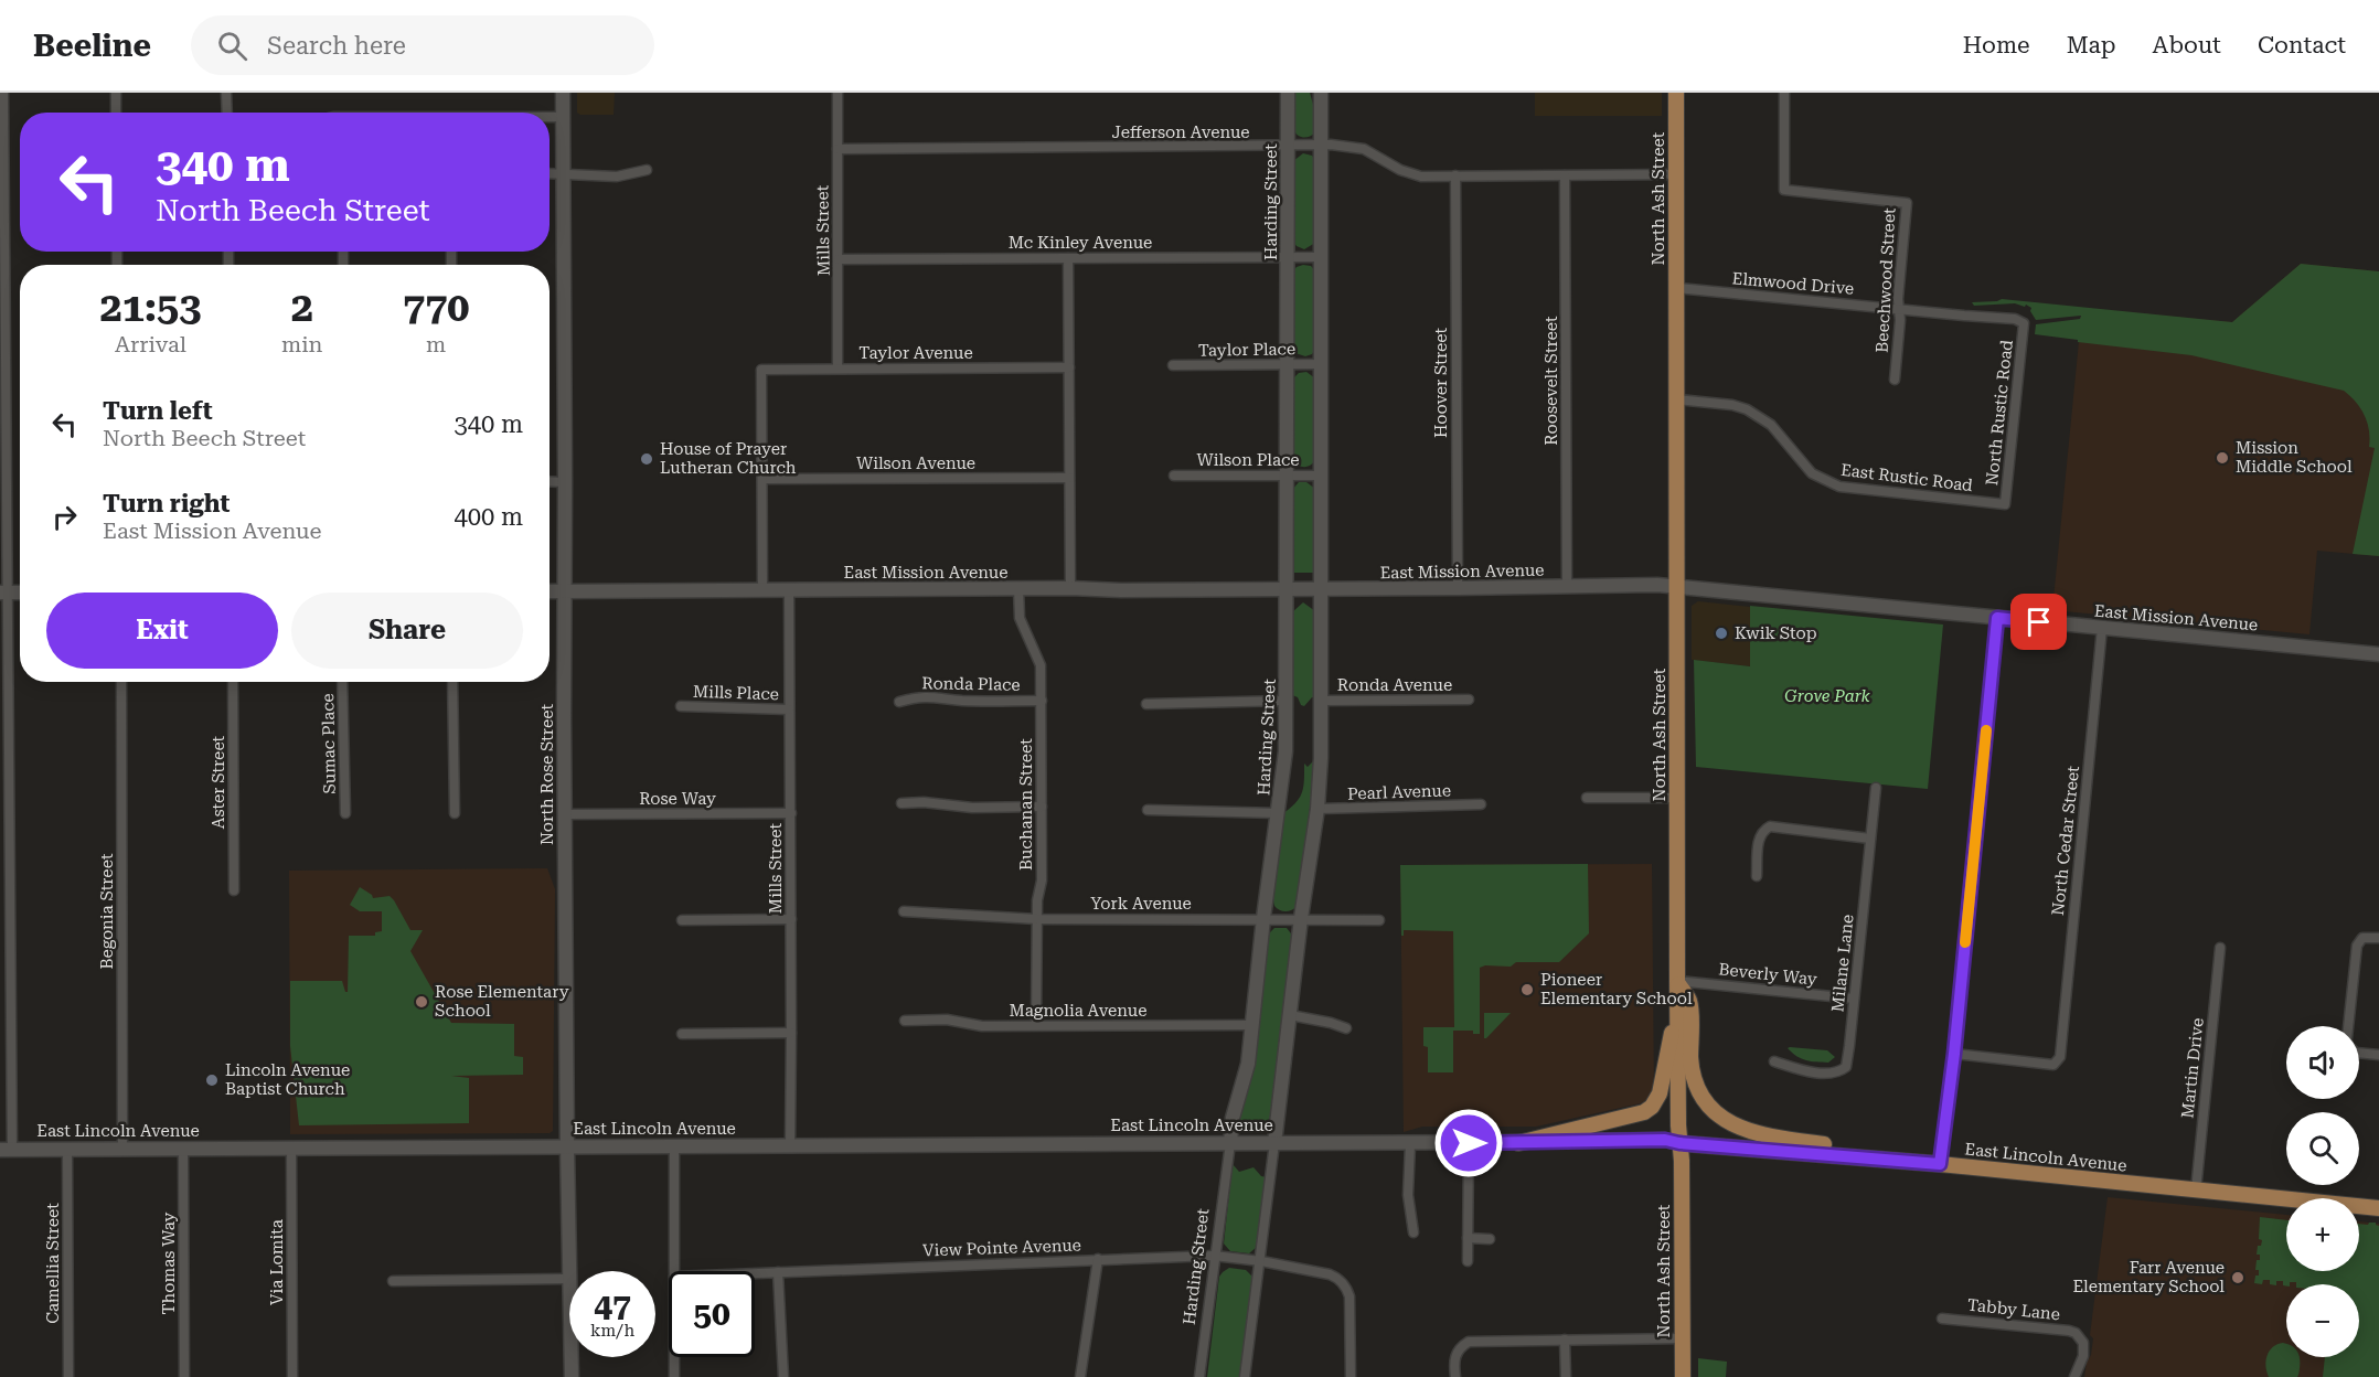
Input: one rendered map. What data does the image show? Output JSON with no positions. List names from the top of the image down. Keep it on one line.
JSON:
{"streets":{"main road":["North Ash Street","Harding Street","East Mission Avenue","North Rose Street","East Lincoln Avenue"],"street":["Jefferson Avenue","Mills Street","Mc Kinley Avenue","Beechwood Street","Elmwood Drive","Taylor Place","Taylor Avenue","Roosevelt Street","Hoover Street","North Rustic Road","Wilson Place","Wilson Avenue","East Rustic Road","Ronda Place","Ronda Avenue","Mills Place","Sumac Place","Aster Street","Pearl Avenue","Rose Way","Buchanan Street","North Cedar Street","York Avenue","Begonia Street","Milane Lane","Beverly Way","Magnolia Avenue","Martin Drive","View Pointe Avenue","Via Lomita","Camellia Street","Thomas Way","Tabby Lane"]},"crossings":[["Jefferson Avenue","North Ash Street"],["Jefferson Avenue","Harding Street"],["Jefferson Avenue","Mills Street"],["Jefferson Avenue","Roosevelt Street"],["Jefferson Avenue","Hoover Street"],["North Ash Street","Elmwood Drive"],["North Ash Street","East Rustic Road"],["North Ash Street","East Mission Avenue"],["North Ash Street","Beverly Way"],["North Ash Street","East Lincoln Avenue"],["Harding Street","Mc Kinley Avenue"],["Harding Street","Taylor Place"],["Harding Street","Wilson Place"],["Harding Street","East Mission Avenue"],["Harding Street","York Avenue"],["Harding Street","Magnolia Avenue"],["Harding Street","East Lincoln Avenue"],["Harding Street","View Pointe Avenue"],["Mills Street","Mc Kinley Avenue"],["Mills Street","Taylor Avenue"],["Mills Street","East Mission Avenue"],["Mills Street","Mills Place"],["Mills Street","Rose Way"],["Mills Street","East Lincoln Avenue"],["Beechwood Street","Elmwood Drive"],["Elmwood Drive","North Rustic Road"],["Taylor Avenue","Wilson Avenue"],["Roosevelt Street","East Mission Avenue"],["Hoover Street","East Mission Avenue"],["North Rustic Road","East Rustic Road"],["East Mission Avenue","North Rose Street"],["East Mission Avenue","Buchanan Street"],["East Mission Avenue","North Cedar Street"],["Ronda Place","Buchanan Street"],["North Rose Street","Rose Way"],["North Rose Street","East Lincoln Avenue"],["Buchanan Street","York Avenue"],["Buchanan Street","Magnolia Avenue"],["Begonia Street","East Lincoln Avenue"],["Milane Lane","Beverly Way"],["Martin Drive","East Lincoln Avenue"],["East Lincoln Avenue","Via Lomita"],["East Lincoln Avenue","Camellia Street"],["East Lincoln Avenue","Thomas Way"]],"parks":["Grove Park"],"places":["Mission Middle School","House of Prayer Lutheran Church","Kwik Stop","Pioneer Elementary School","Rose Elementary School","Lincoln Avenue Baptist Church","Farr Avenue Elementary School"],"page":{"header":"Beeline","search":"Search here","nav":["Home","Map","About","Contact"],"turn":["340 m","North Beech Street"],"eta":["21:53","Arrival","2","min","770","m"],"list":[{"name":"Turn left","note":"North Beech Street","value":"340 m"},{"name":"Turn right","note":"East Mission Avenue","value":"400 m"}],"buttons":["Exit","Share"],"map_buttons":["+","−"],"speed":"47 km/h","limit":"50"}}
